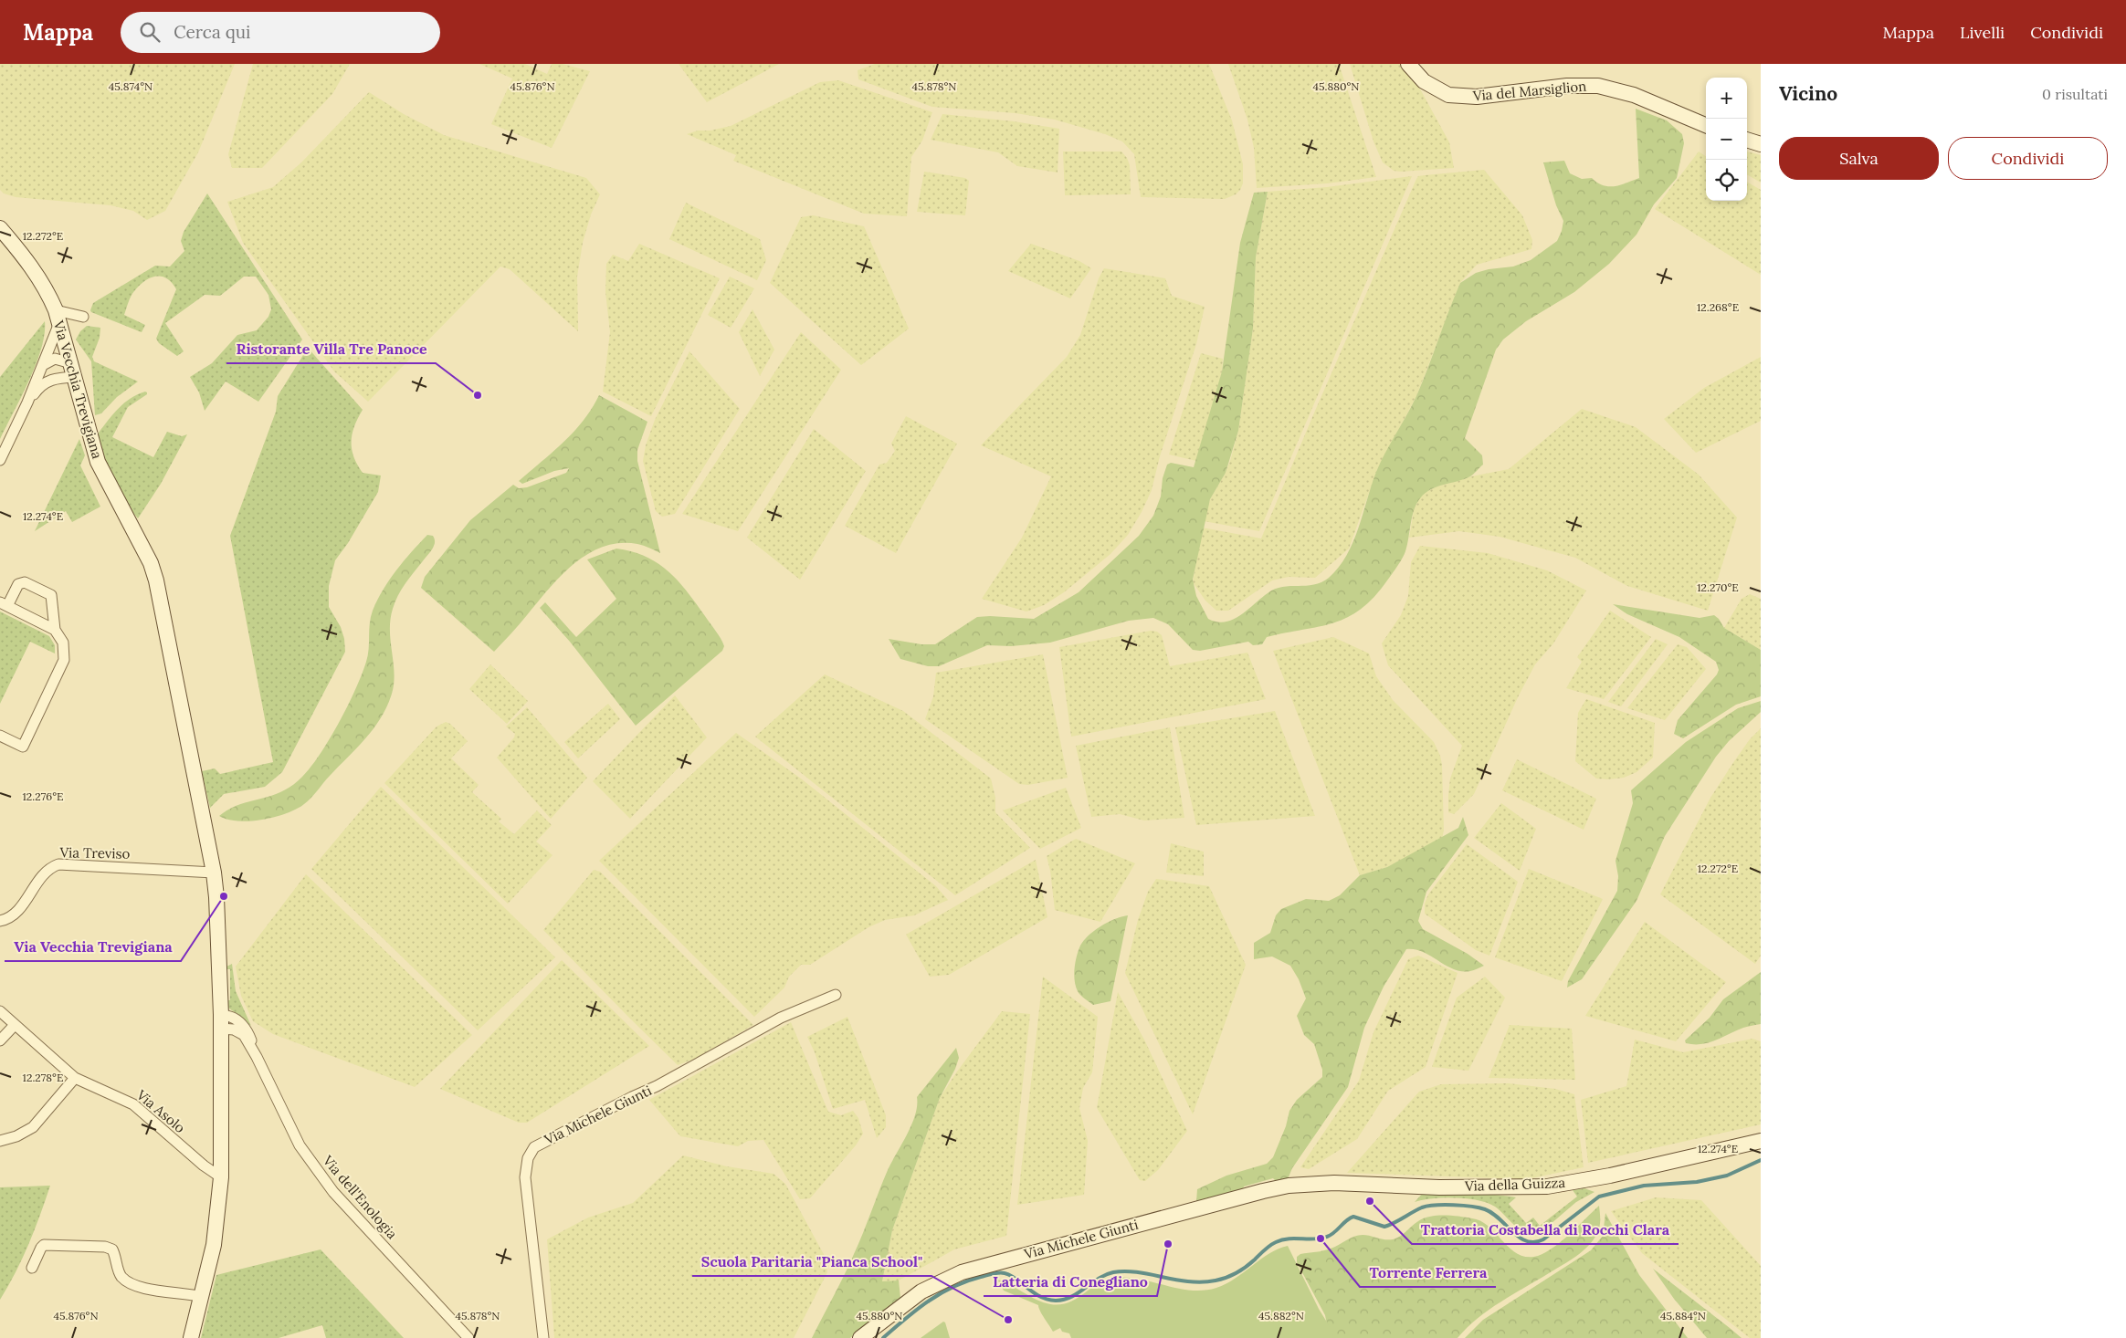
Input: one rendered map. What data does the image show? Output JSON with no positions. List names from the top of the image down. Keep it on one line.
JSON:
{"streets":{"street":["Via del Marsiglion","Via Vecchia Trevigiana","Via Treviso","Via Asolo","Via Michele Giunti","Via della Guizza","Via dell'Enologia"]},"crossings":[["Via Vecchia Trevigiana","Via Treviso"],["Via Vecchia Trevigiana","Via Asolo"],["Via Vecchia Trevigiana","Via dell'Enologia"],["Via Michele Giunti","Via della Guizza"]],"places":["Ristorante Villa Tre Panoce","Via Vecchia Trevigiana","Trattoria Costabella di Rocchi Clara","Torrente Ferrera","Latteria di Conegliano","Scuola Paritaria \"Pianca School\""],"page":{"header":"Mappa","search":"Cerca qui","nav":["Mappa","Livelli","Condividi"],"heading":["Vicino","0 risultati"],"map_buttons":["+","−"],"buttons":["Salva","Condividi"]},"coordinates":["45.876°N","45.878°N","45.880°N","45.874°N","12.272°E","12.268°E","12.274°E","12.270°E","12.276°E","12.278°E","45.882°N","45.884°N"]}
